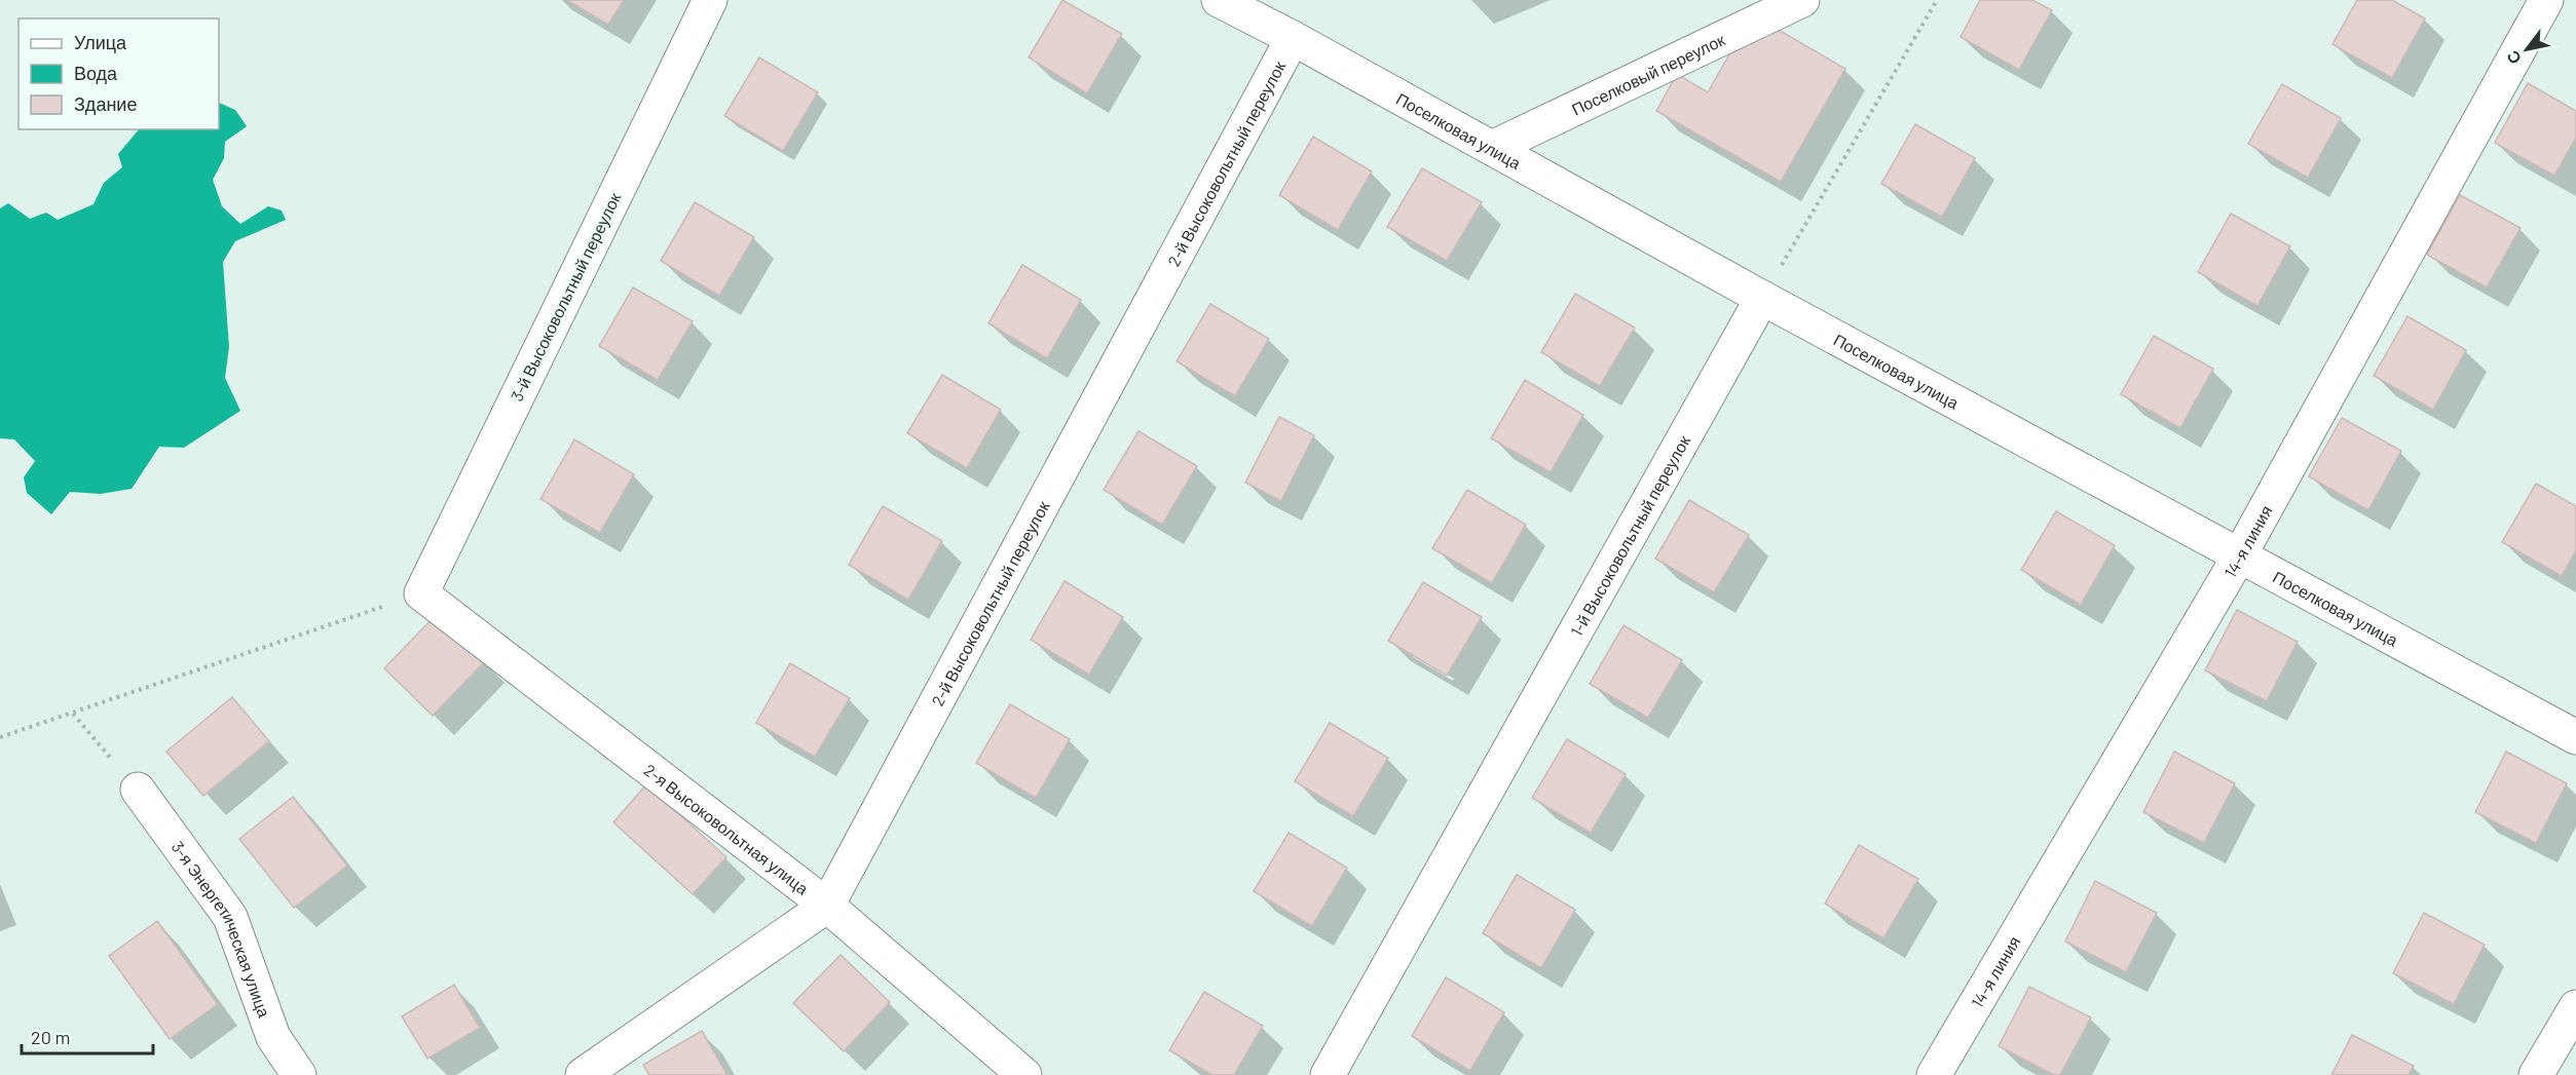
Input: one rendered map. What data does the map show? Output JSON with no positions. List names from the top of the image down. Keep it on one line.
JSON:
{"streets":{"street":["Поселковый переулок","Поселковая улица","2-й Высоковольтный переулок","3-й Высоковольтный переулок","1-й Высоковольтный переулок","14-я линия","2-я Высоковольтная улица","3-я Энергетическая улица"]},"crossings":[["Поселковый переулок","Поселковая улица"],["Поселковая улица","2-й Высоковольтный переулок"],["Поселковая улица","1-й Высоковольтный переулок"],["Поселковая улица","14-я линия"],["2-й Высоковольтный переулок","2-я Высоковольтная улица"],["3-й Высоковольтный переулок","2-я Высоковольтная улица"]],"legend":["Улица","Вода","Здание"],"scale_bar":"20 m","north":"bottom left"}
